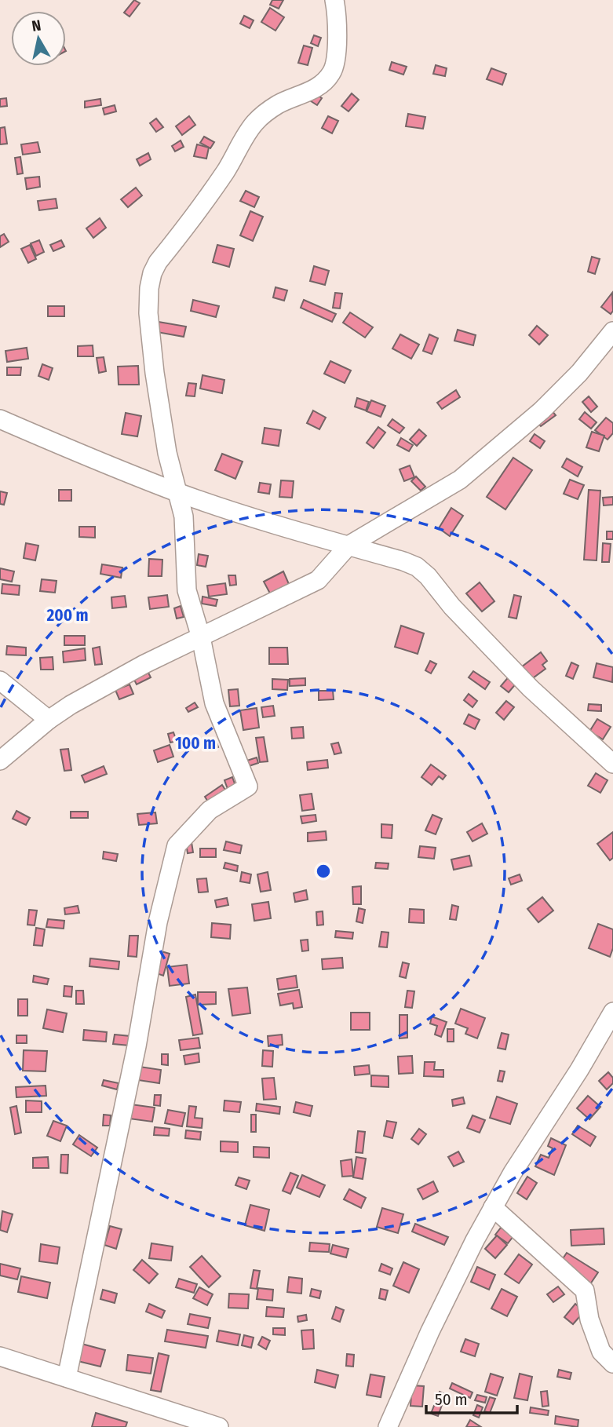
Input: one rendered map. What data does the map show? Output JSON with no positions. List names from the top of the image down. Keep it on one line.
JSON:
{"scale_bar":"50 m","north":"top","rings":["200 m","100 m"]}
